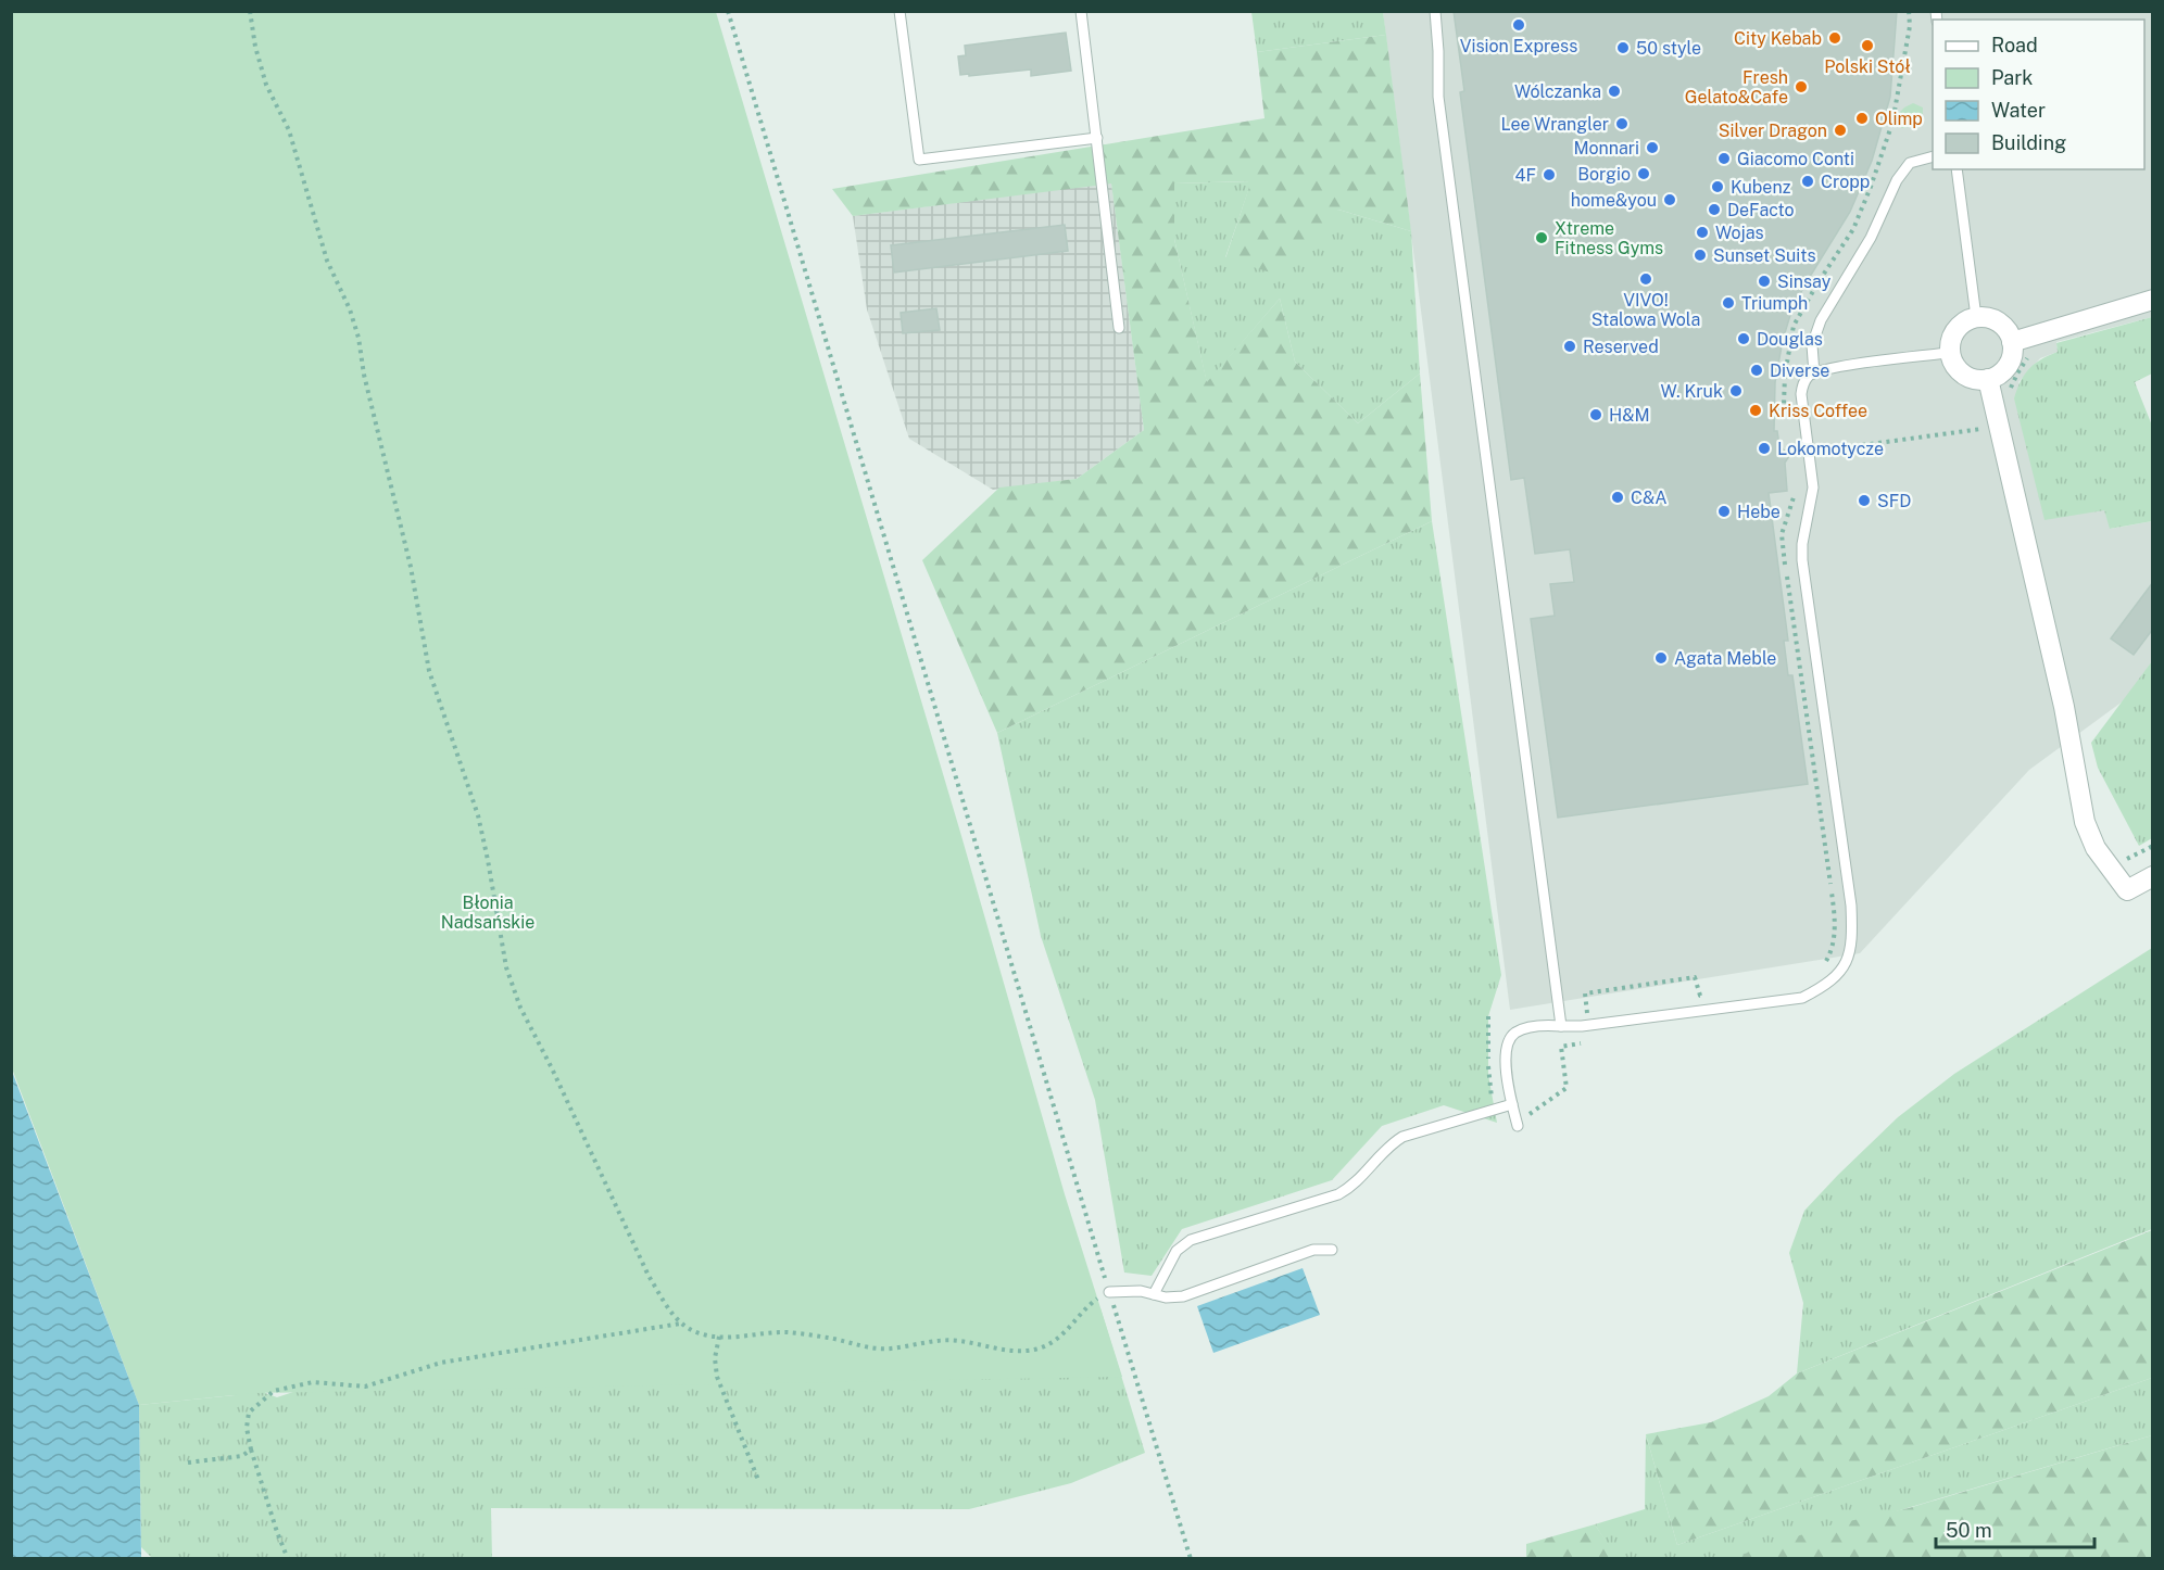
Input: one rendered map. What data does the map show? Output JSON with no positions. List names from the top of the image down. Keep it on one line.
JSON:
{"parks":["Błonia Nadsańskie"],"places":["Vision Express","City Kebab","Polski Stół","50 style","Fresh Gelato&Cafe","Wólczanka","Olimp","Lee Wrangler","Silver Dragon","Monnari","Giacomo Conti","Borgio","4F","Cropp","Kubenz","home&you","DeFacto","Wojas","Xtreme Fitness Gyms","Sunset Suits","VIVO! Stalowa Wola","Sinsay","Triumph","Douglas","Reserved","Diverse","W. Kruk","Kriss Coffee","H&M","Lokomotycze","C&A","SFD","Hebe","Agata Meble"],"legend":["Road","Park","Water","Building"],"scale_bar":"50 m"}
